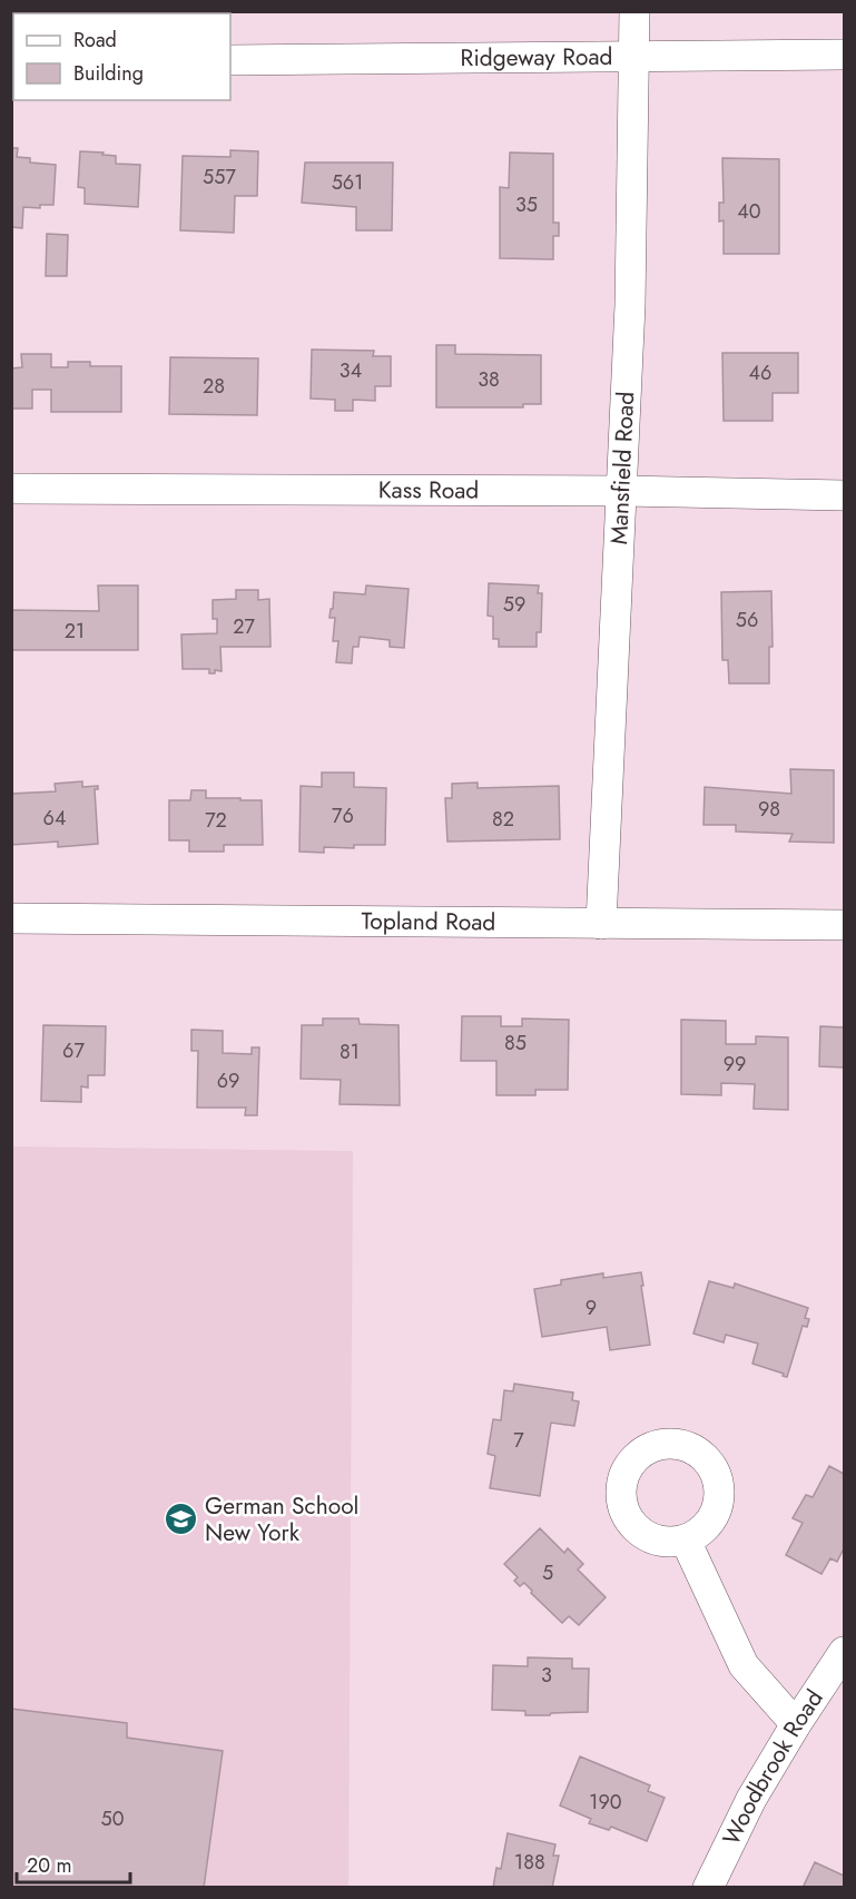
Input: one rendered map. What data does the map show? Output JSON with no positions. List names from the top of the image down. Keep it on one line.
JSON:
{"streets":{"street":["Ridgeway Road","Mansfield Road","Kass Road","Topland Road","Woodbrook Road"]},"crossings":[["Ridgeway Road","Mansfield Road"],["Mansfield Road","Kass Road"],["Mansfield Road","Topland Road"]],"places":{"school or university":["German School New York"]},"house_numbers":["557","561","35","40","34","46","38","28","59","56","27","21","98","76","64","82","72","85","67","81","99","69","9","7","5","3","190","50","188"],"legend":["Road","Building"],"scale_bar":"20 m"}
